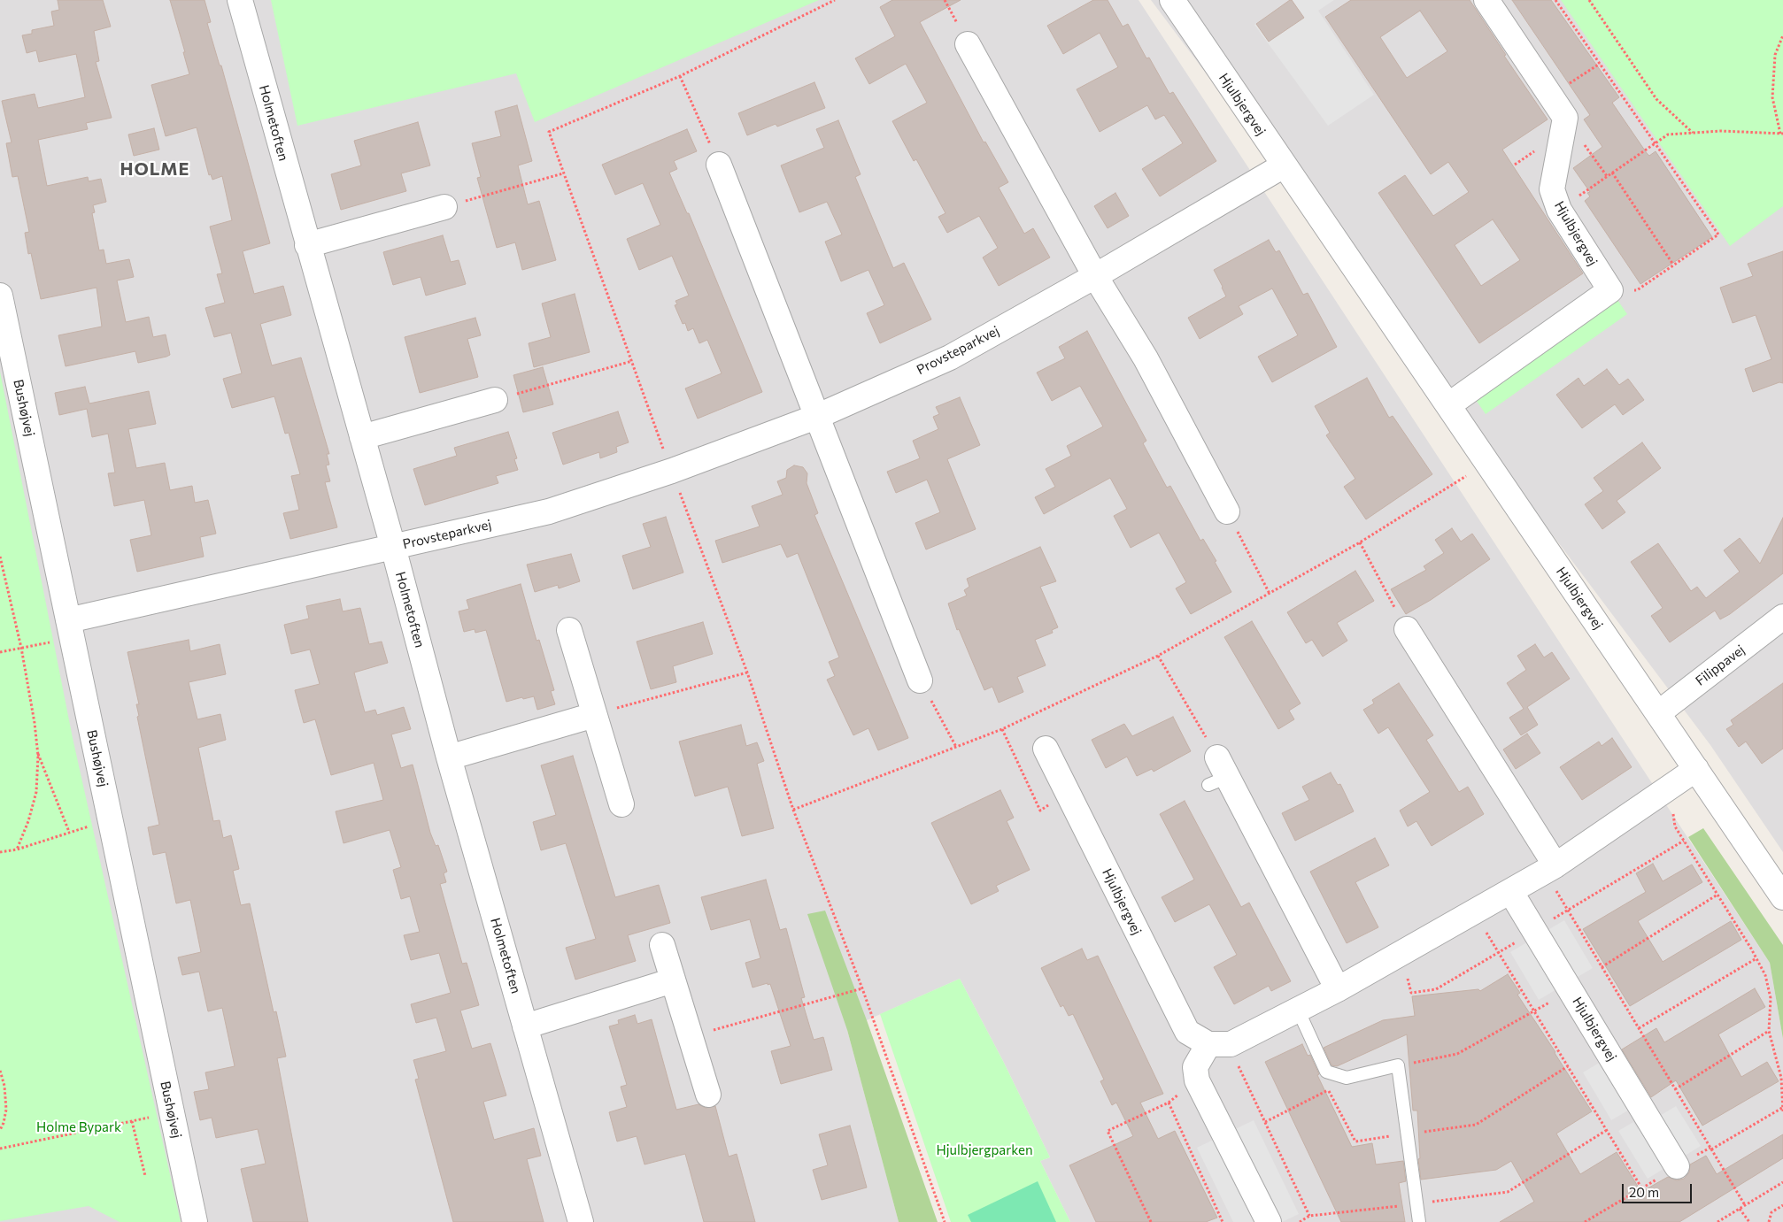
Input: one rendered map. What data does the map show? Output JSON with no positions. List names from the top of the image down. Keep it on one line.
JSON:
{"streets":{"street":["Hjulbjergvej","Holmetoften","Provsteparkvej","Bushøjvej","Filippavej"]},"crossings":[["Hjulbjergvej","Provsteparkvej"],["Hjulbjergvej","Filippavej"],["Holmetoften","Provsteparkvej"],["Provsteparkvej","Bushøjvej"]],"districts":["HOLME"],"parks":["Holme Bypark","Hjulbjergparken"],"scale_bar":"20 m"}
